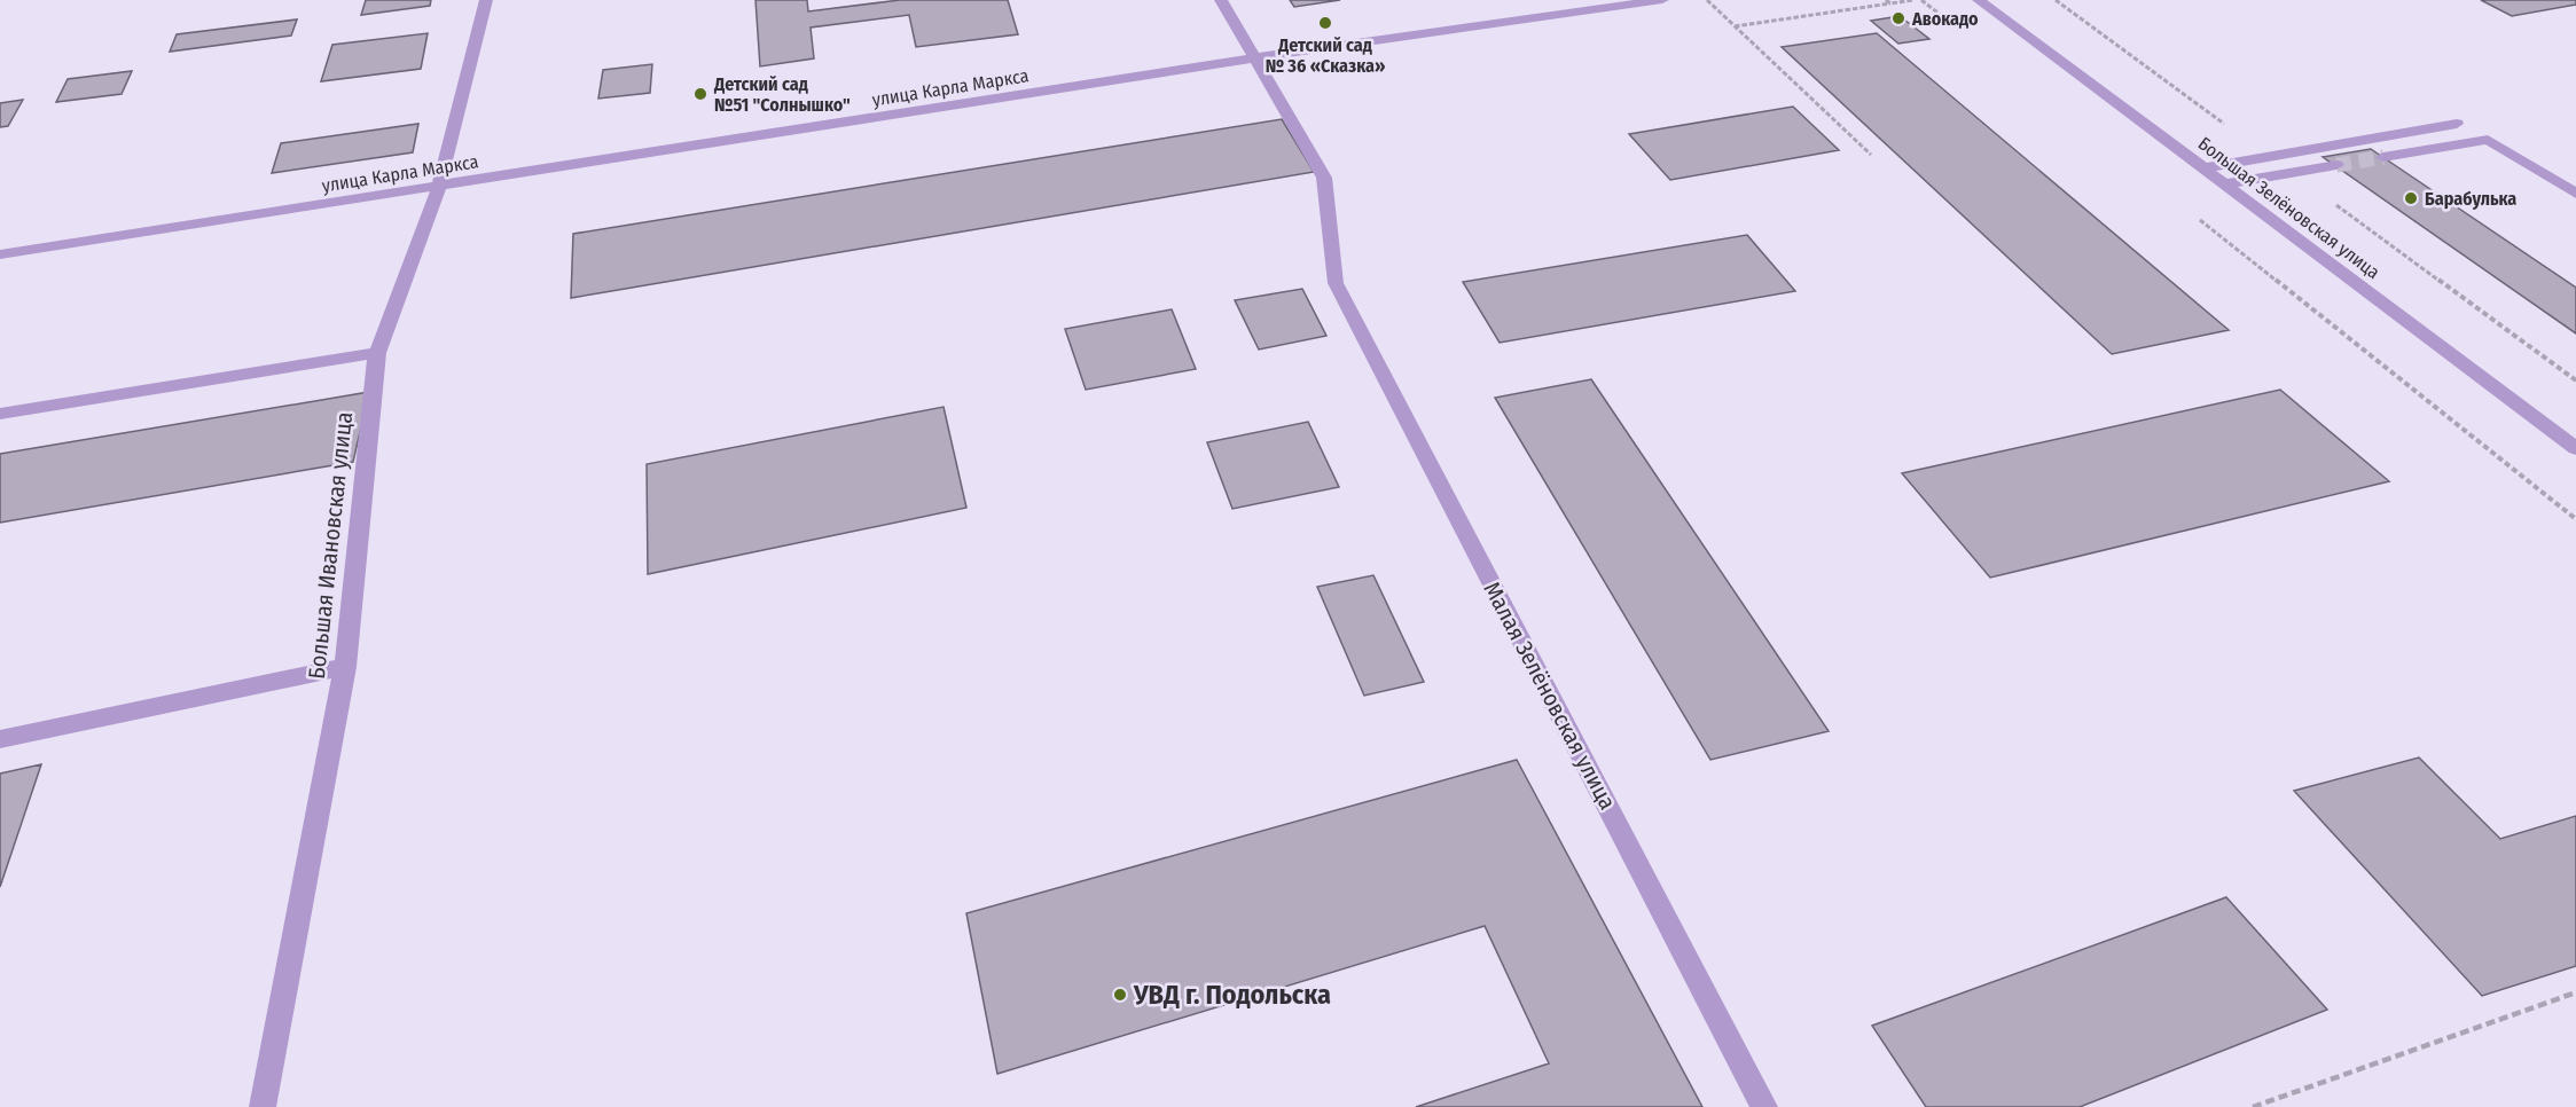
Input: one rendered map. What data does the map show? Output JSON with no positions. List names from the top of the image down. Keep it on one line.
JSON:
{"streets":{"street":["улица Карла Маркса","Большая Зелёновская улица","Большая Ивановская улица","Малая Зелёновская улица"]},"crossings":[["улица Карла Маркса","Большая Ивановская улица"],["улица Карла Маркса","Малая Зелёновская улица"]],"places":["Авокадо","Детский сад № 36 «Сказка»","Детский сад №51 \"Солнышко\"","Барабулька","УВД г. Подольска"]}
